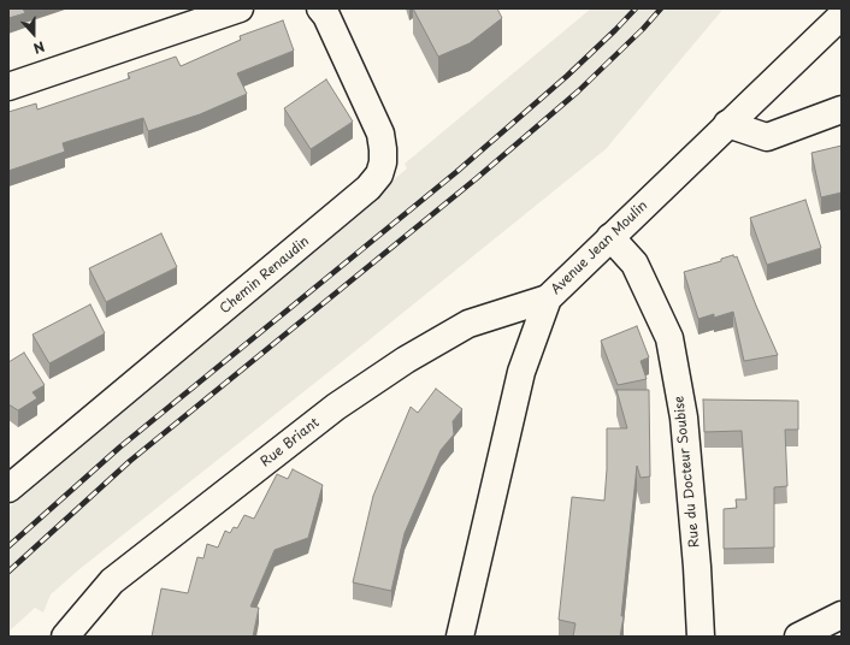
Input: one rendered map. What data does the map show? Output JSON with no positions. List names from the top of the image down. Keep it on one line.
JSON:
{"streets":{"street":["Avenue Jean Moulin","Chemin Renaudin","Rue Briant","Rue du Docteur Soubise"]},"crossings":[["Avenue Jean Moulin","Rue Briant"],["Avenue Jean Moulin","Rue du Docteur Soubise"]],"north":"bottom"}
